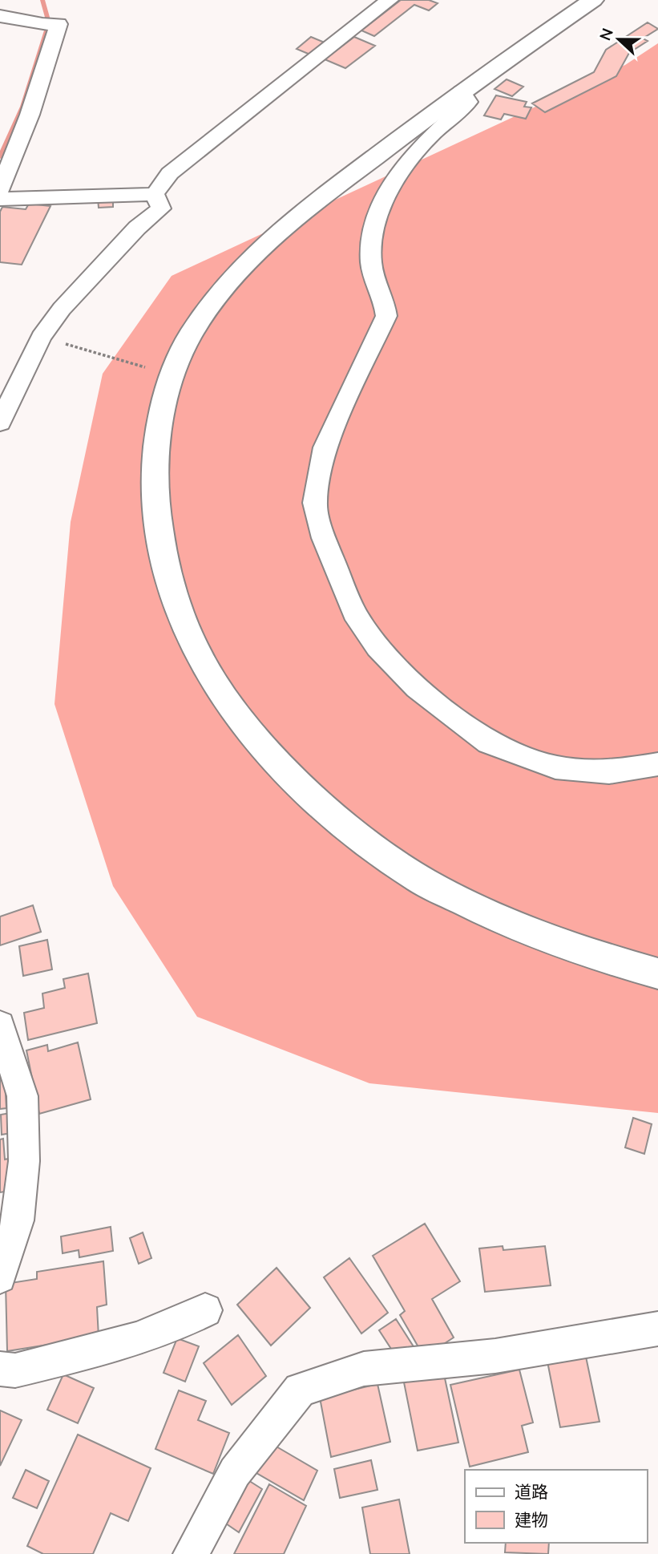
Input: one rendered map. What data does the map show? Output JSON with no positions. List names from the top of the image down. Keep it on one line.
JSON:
{"legend":["道路","建物"],"north":"left"}
